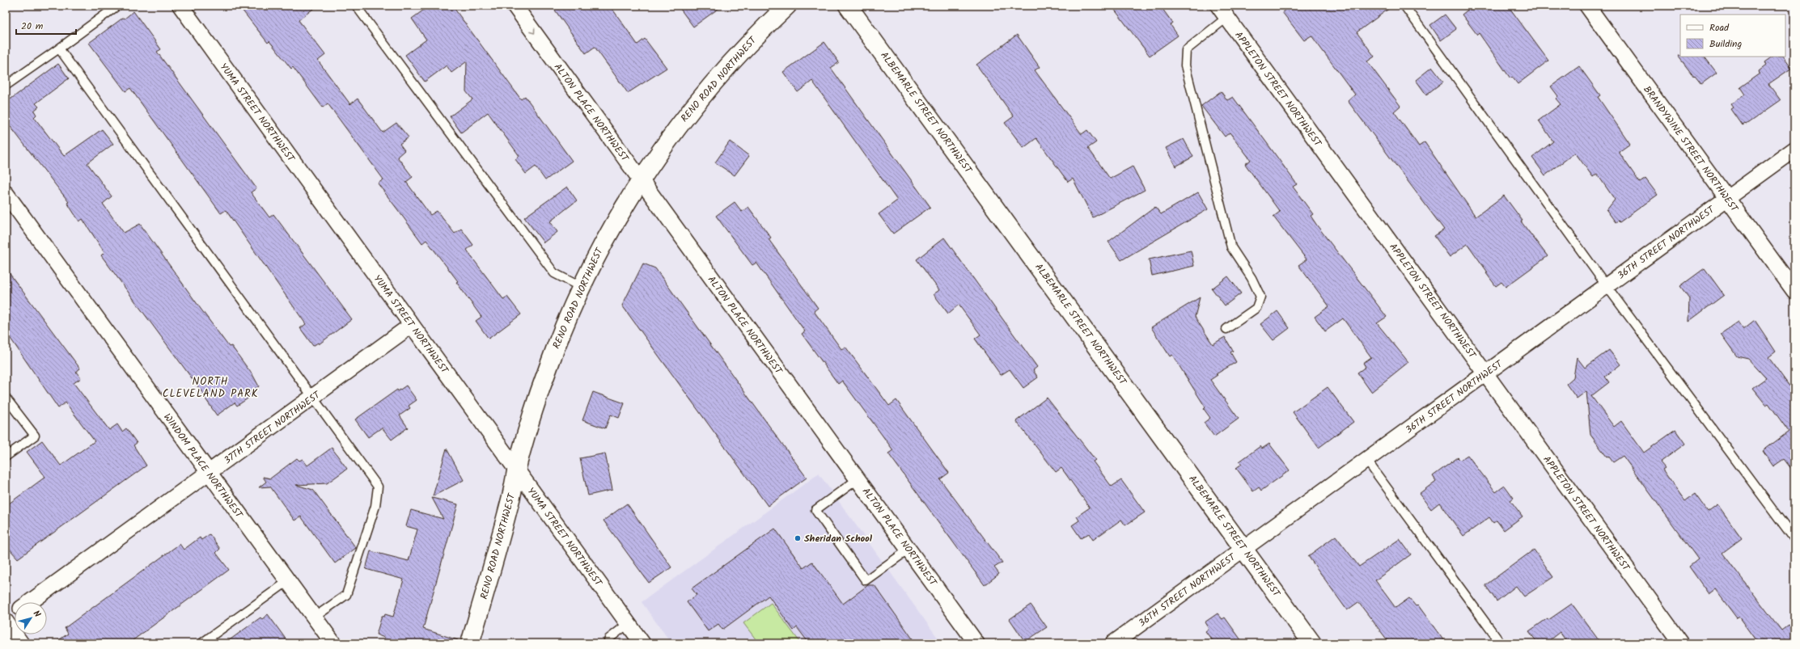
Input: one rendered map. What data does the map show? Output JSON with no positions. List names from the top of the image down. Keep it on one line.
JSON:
{"streets":{"street":["RENO ROAD NORTHWEST","APPLETON STREET NORTHWEST","YUMA STREET NORTHWEST","ALTON PLACE NORTHWEST","ALBEMARLE STREET NORTHWEST","BRANDYWINE STREET NORTHWEST","36TH STREET NORTHWEST","37TH STREET NORTHWEST","WINDOM PLACE NORTHWEST"]},"crossings":[["RENO ROAD NORTHWEST","YUMA STREET NORTHWEST"],["RENO ROAD NORTHWEST","ALTON PLACE NORTHWEST"],["APPLETON STREET NORTHWEST","36TH STREET NORTHWEST"],["YUMA STREET NORTHWEST","37TH STREET NORTHWEST"],["ALBEMARLE STREET NORTHWEST","36TH STREET NORTHWEST"],["BRANDYWINE STREET NORTHWEST","36TH STREET NORTHWEST"],["37TH STREET NORTHWEST","WINDOM PLACE NORTHWEST"]],"districts":["NORTH CLEVELAND PARK"],"places":["Sheridan School"],"legend":["Road","Building"],"scale_bar":"20 m","north":"top right"}
